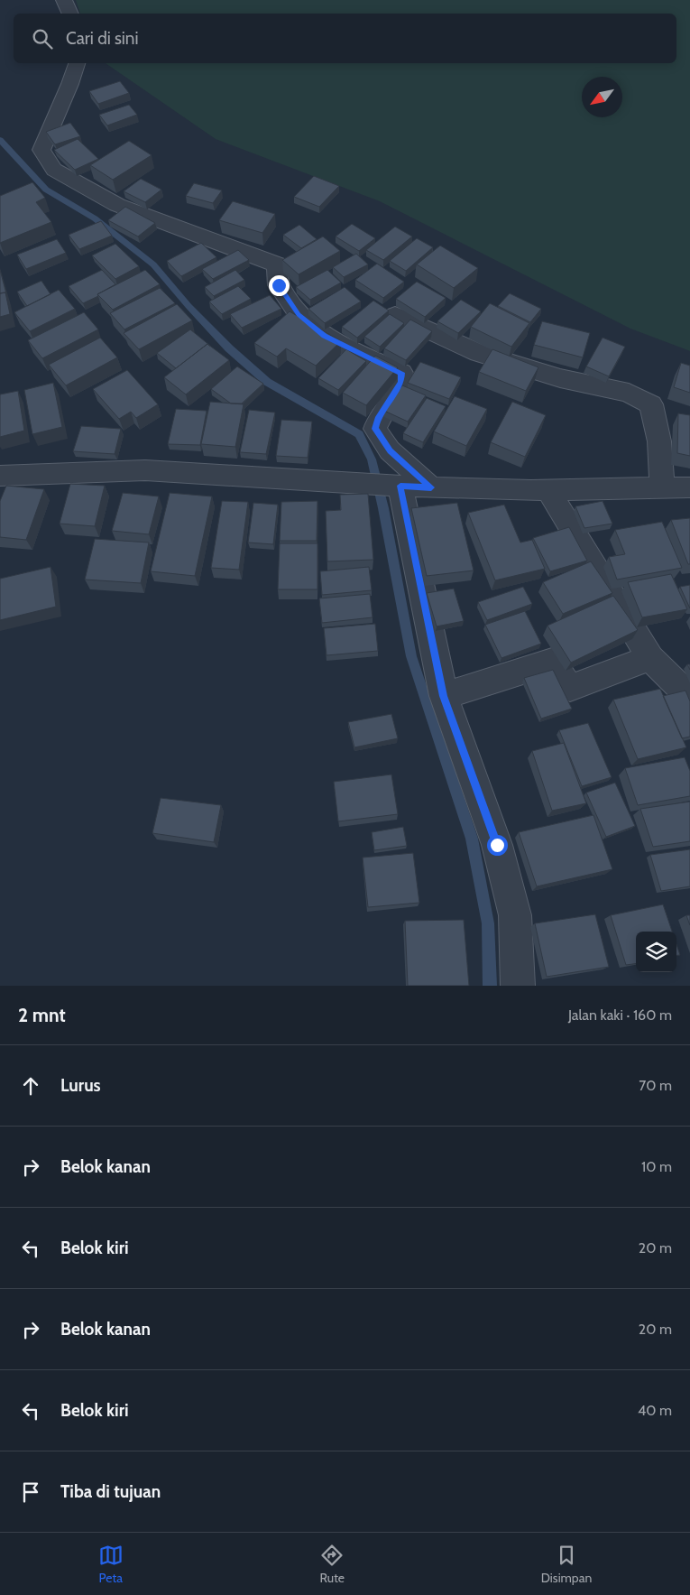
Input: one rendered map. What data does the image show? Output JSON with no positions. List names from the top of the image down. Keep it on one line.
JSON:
{"north":"bottom left","page":{"search":"Cari di sini","heading":["2 mnt","Jalan kaki · 160 m"],"list":[["Lurus","70 m"],["Belok kanan","10 m"],["Belok kiri","20 m"],["Belok kanan","20 m"],["Belok kiri","40 m"],"Tiba di tujuan"],"nav":["Peta","Rute","Disimpan"]}}
